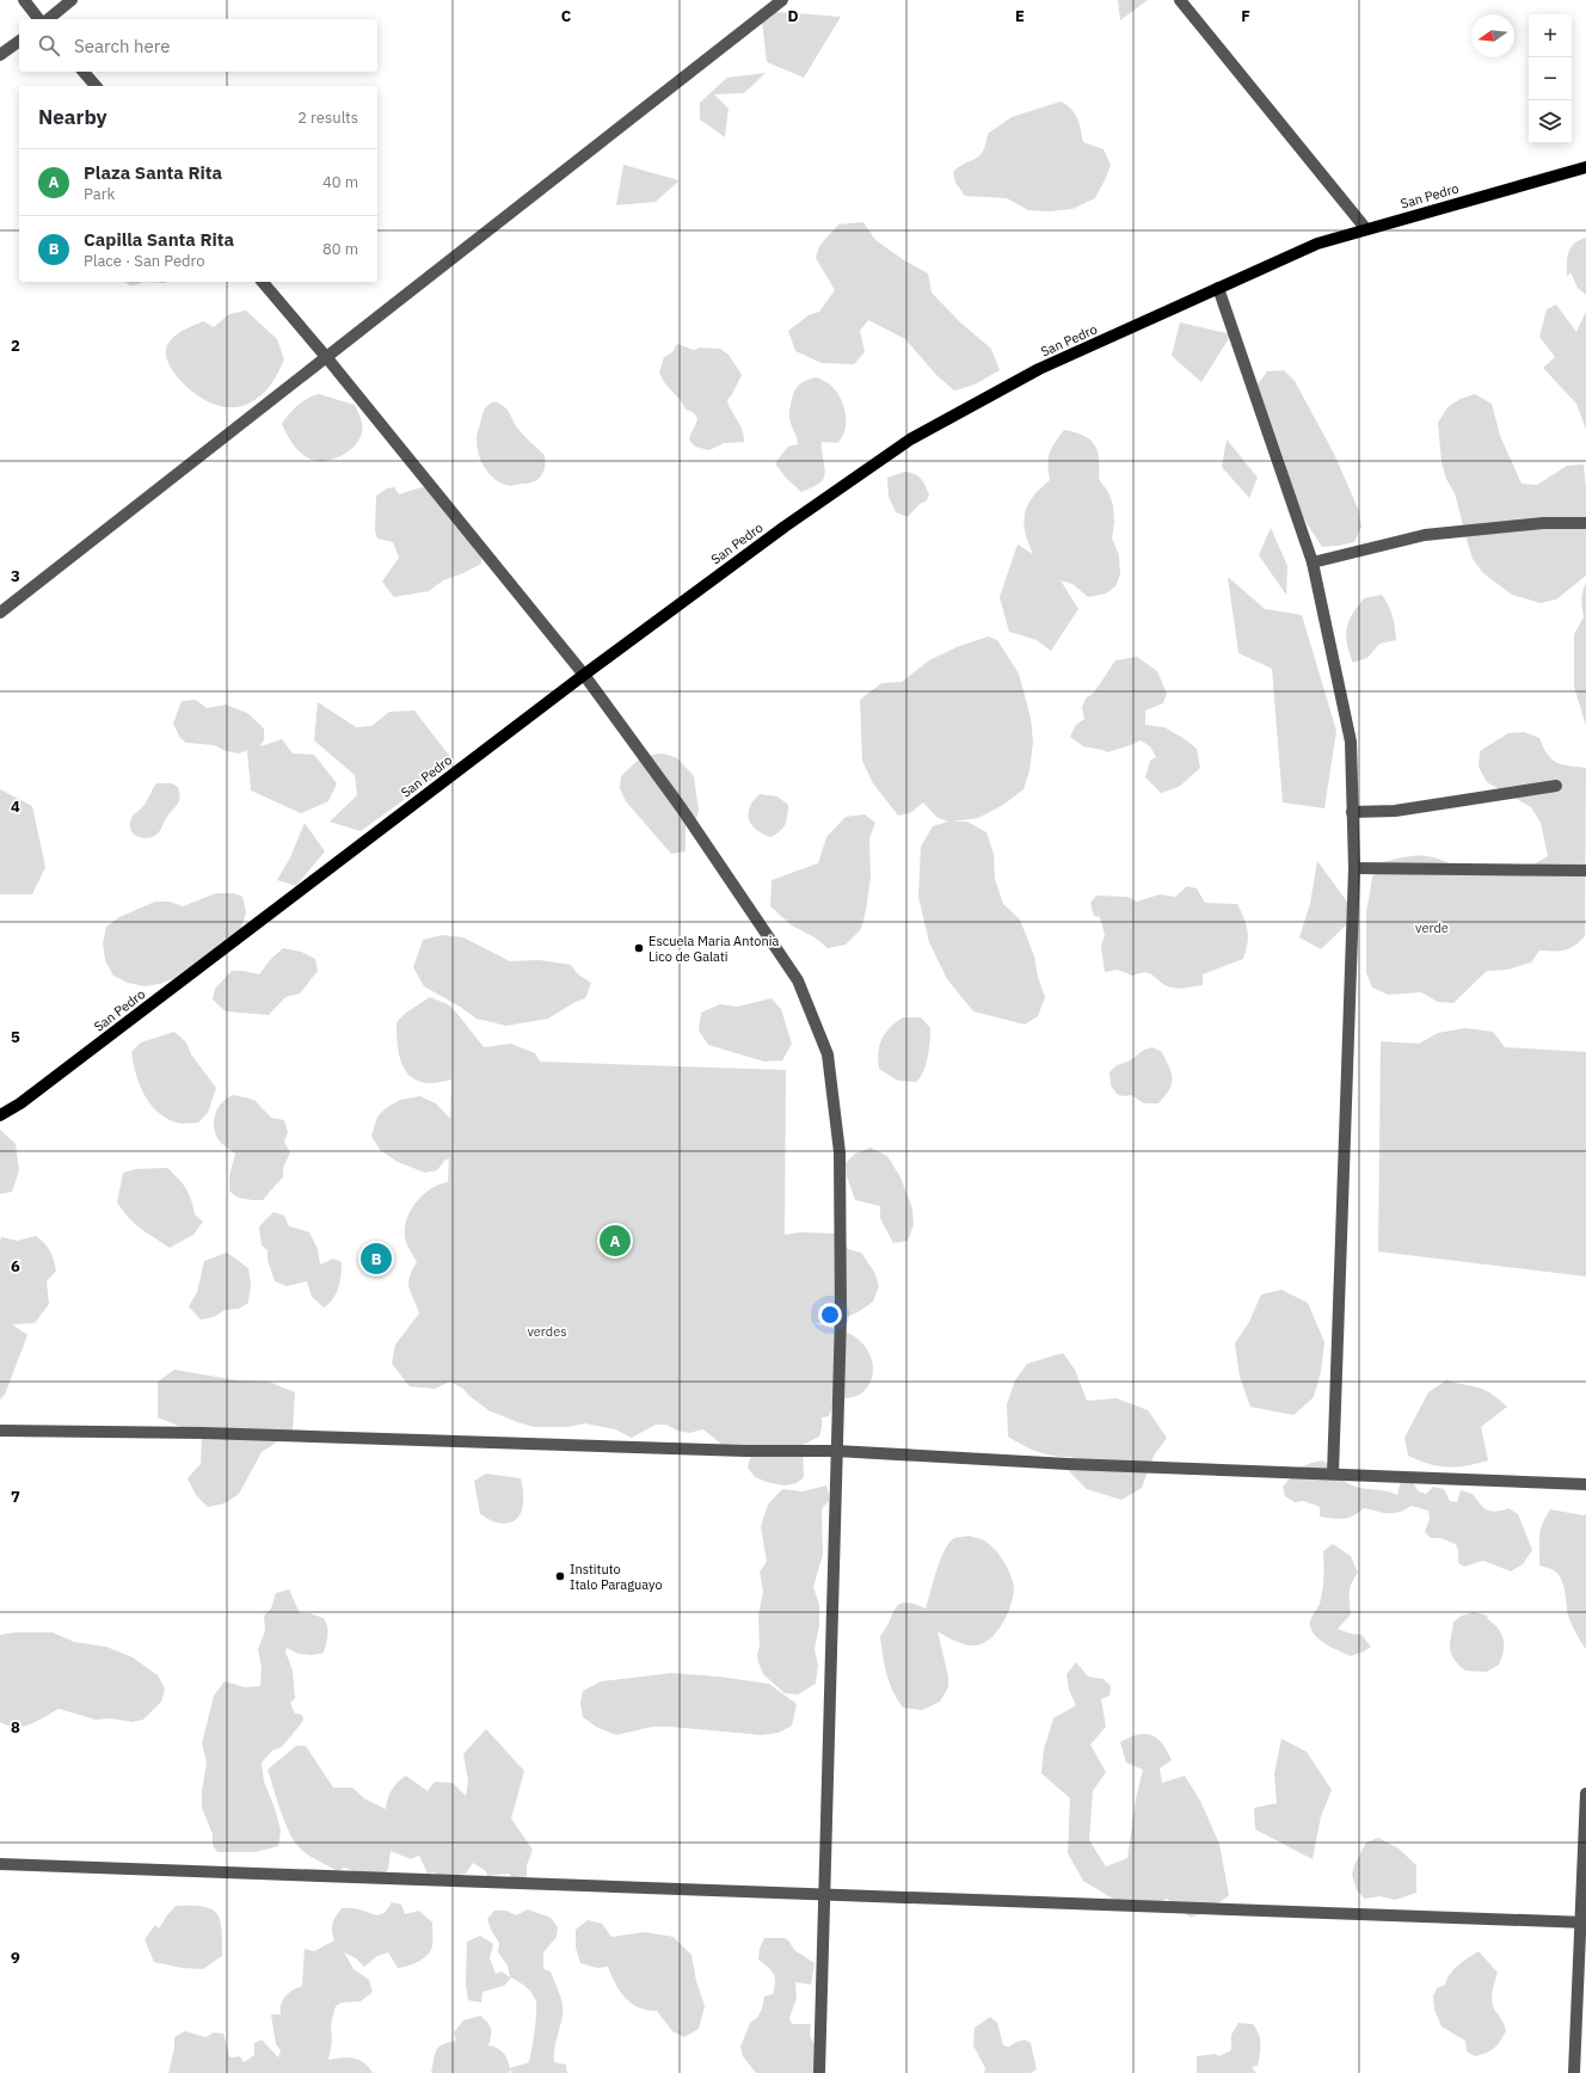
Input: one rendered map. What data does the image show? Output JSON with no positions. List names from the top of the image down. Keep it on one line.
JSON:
{"streets":{"main road":["San Pedro"]},"parks":["verde","verdes"],"places":["Escuela Maria Antonia Lico de Galati","Instituto Italo Paraguayo"],"north":"left","page":{"map_buttons":["+","−"],"search":"Search here","heading":["Nearby","2 results"],"list":[{"mark":"A","name":"Plaza Santa Rita","note":"Park","value":"40 m"},{"mark":"B","name":"Capilla Santa Rita","note":"Place · San Pedro","value":"80 m"}],"pins":["A","B"]},"grid":{"columns":["C","D","E","F"],"rows":["2","3","4","5","6","7","8","9"]}}
